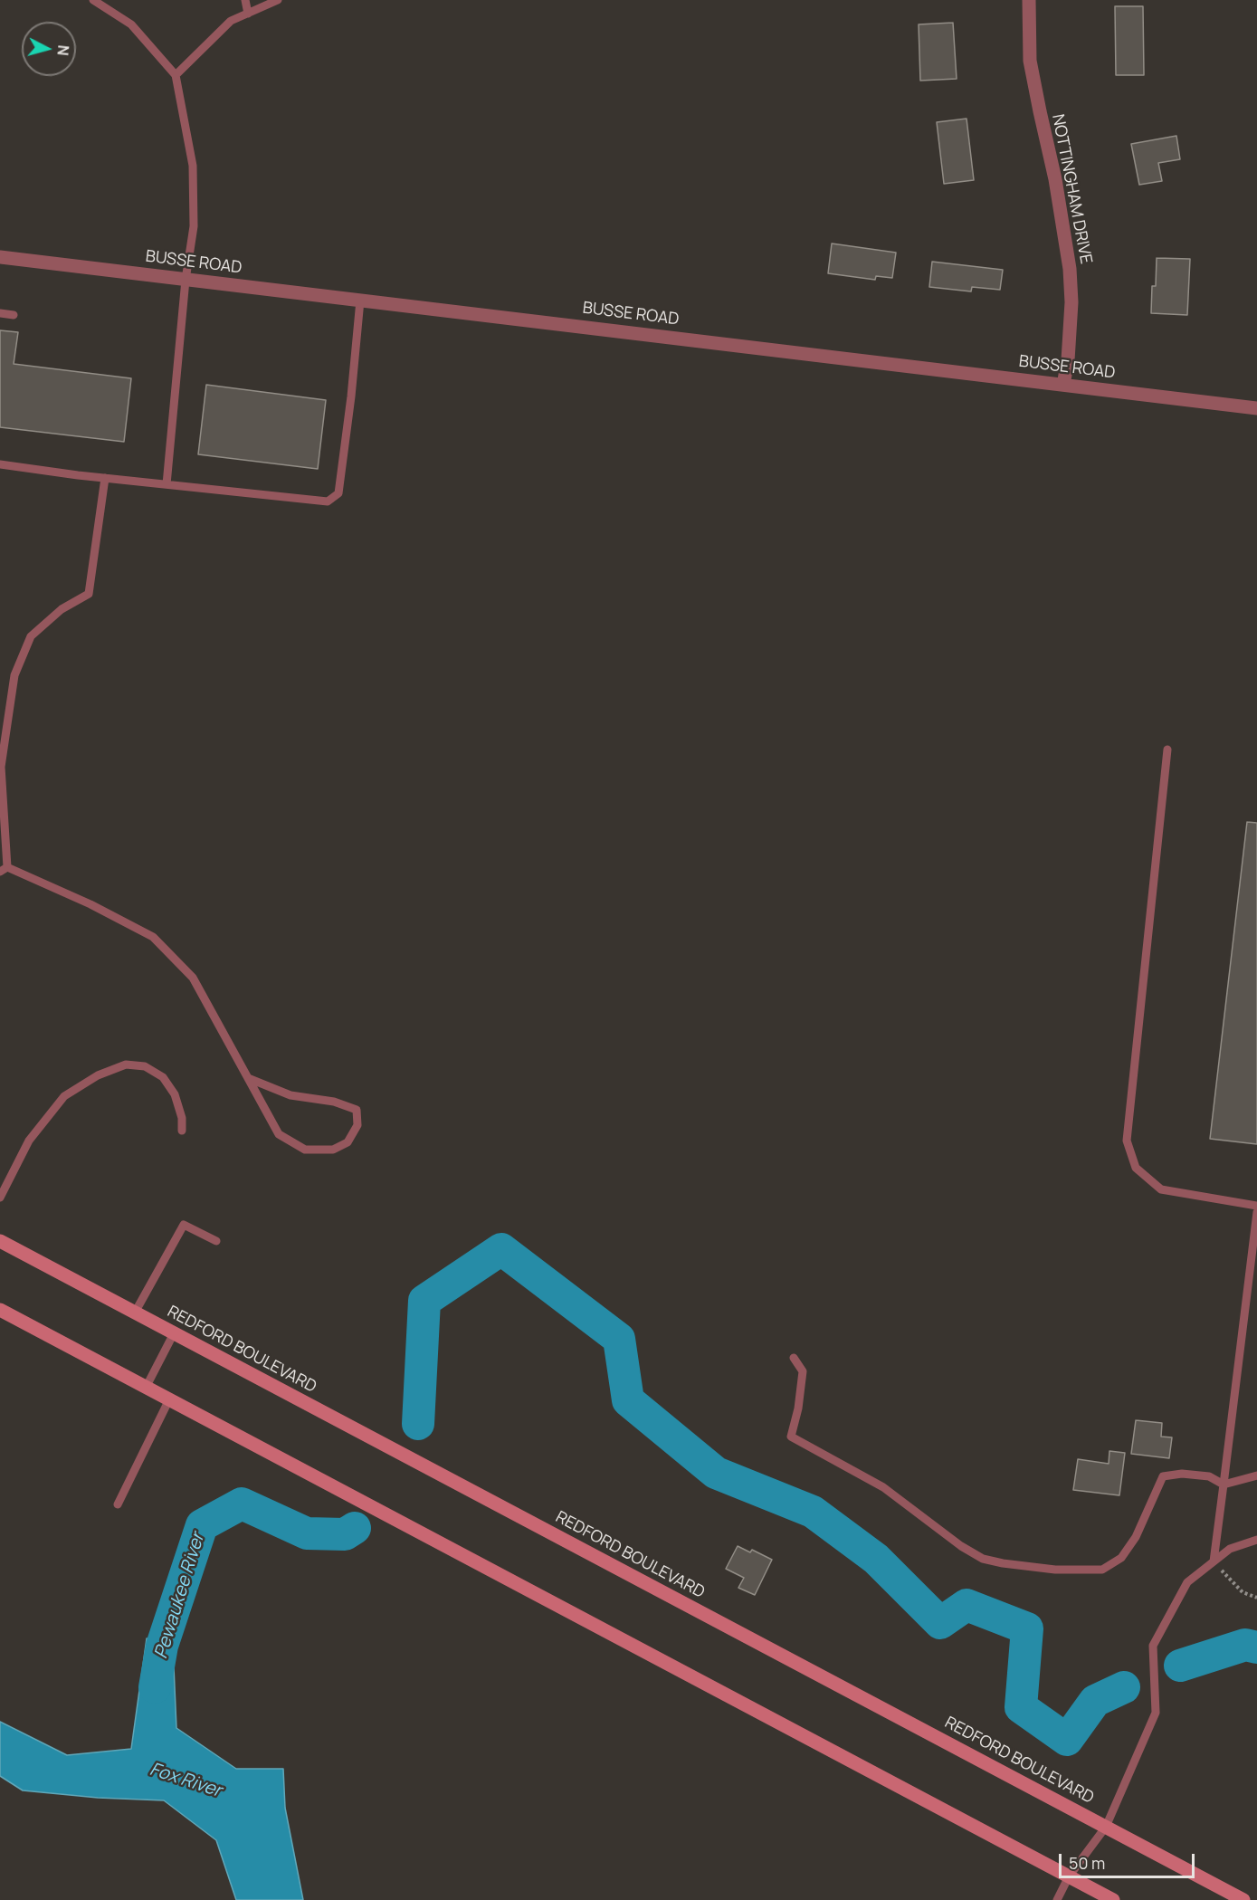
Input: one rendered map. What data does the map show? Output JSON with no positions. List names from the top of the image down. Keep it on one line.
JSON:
{"streets":{"main road":["REDFORD BOULEVARD"],"street":["NOTTINGHAM DRIVE","BUSSE ROAD"]},"crossings":[["NOTTINGHAM DRIVE","BUSSE ROAD"]],"water":["Pewaukee River","Fox River"],"scale_bar":"50 m","north":"right"}
